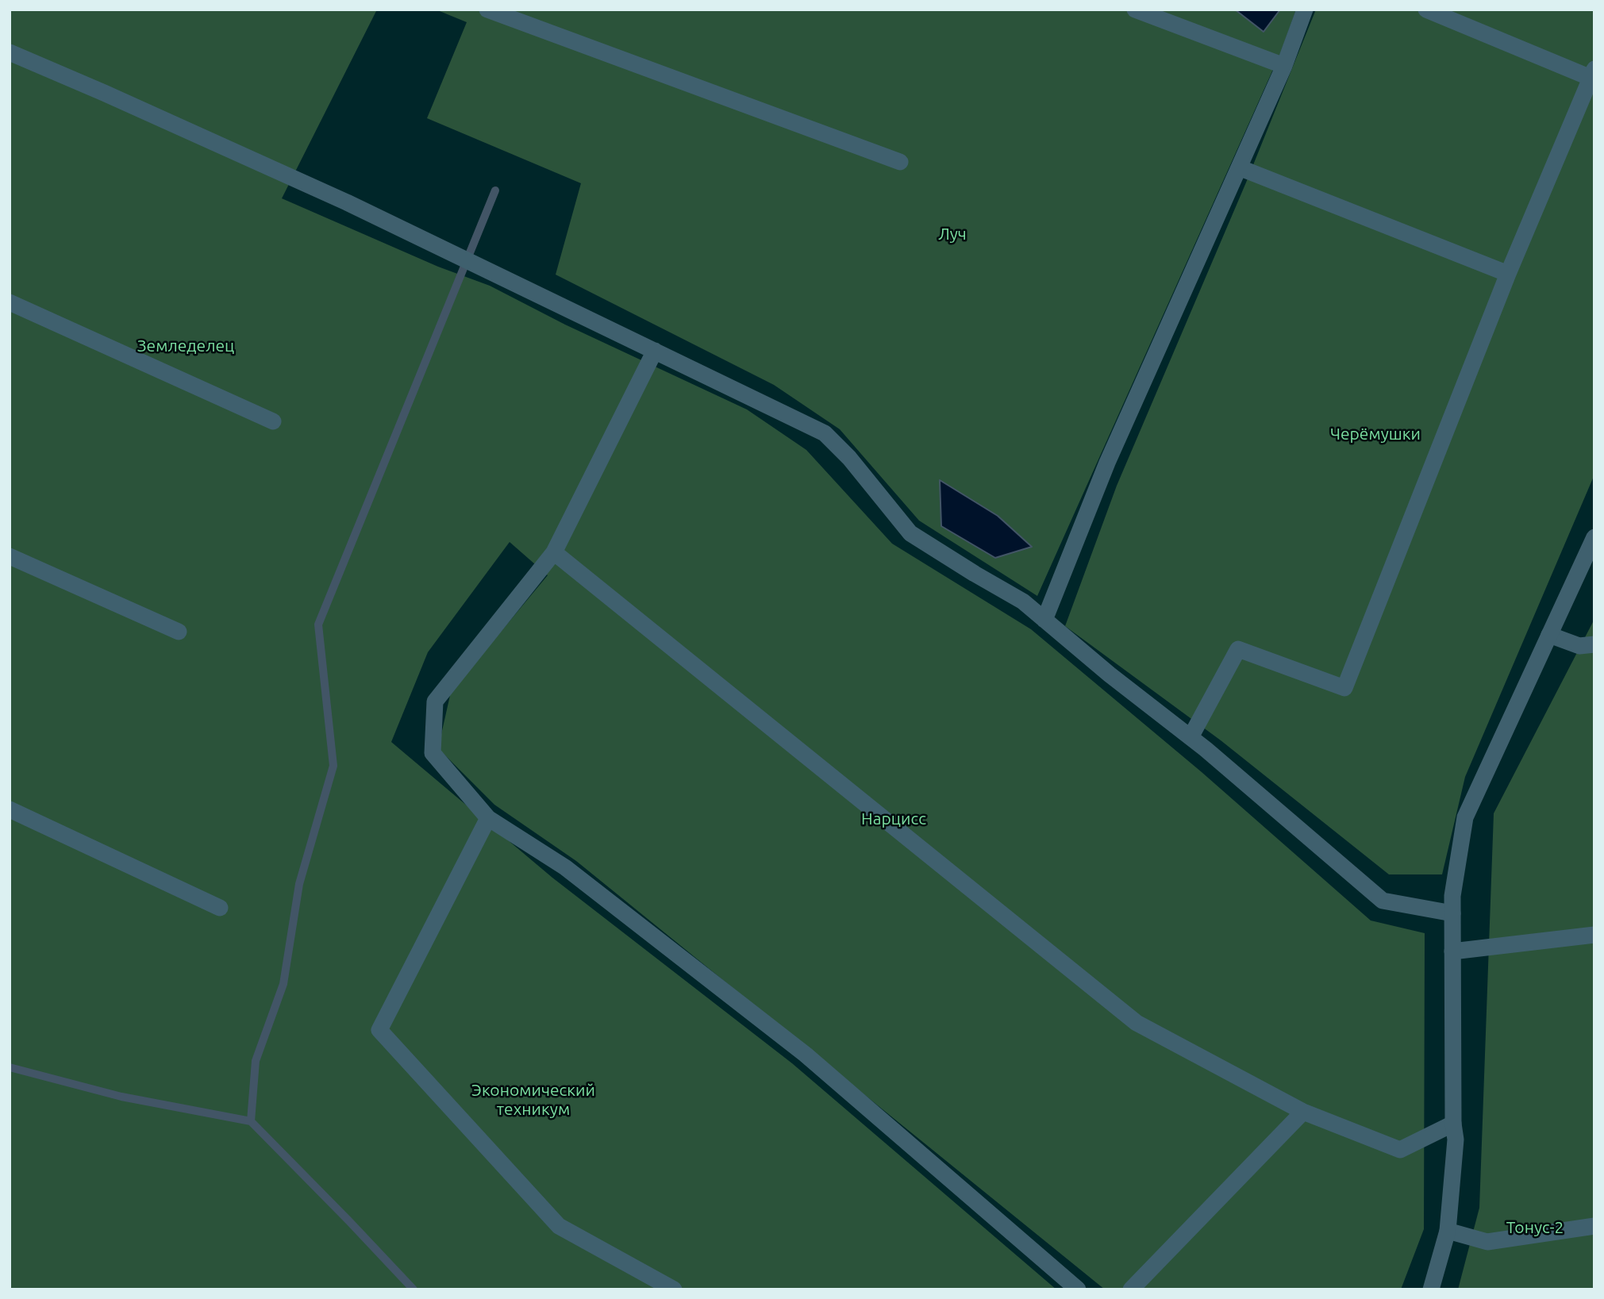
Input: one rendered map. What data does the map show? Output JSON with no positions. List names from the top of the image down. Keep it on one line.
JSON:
{"parks":["Луч","Земледелец","Черёмушки","Нарцисс","Экономический техникум","Тонус-2"]}
